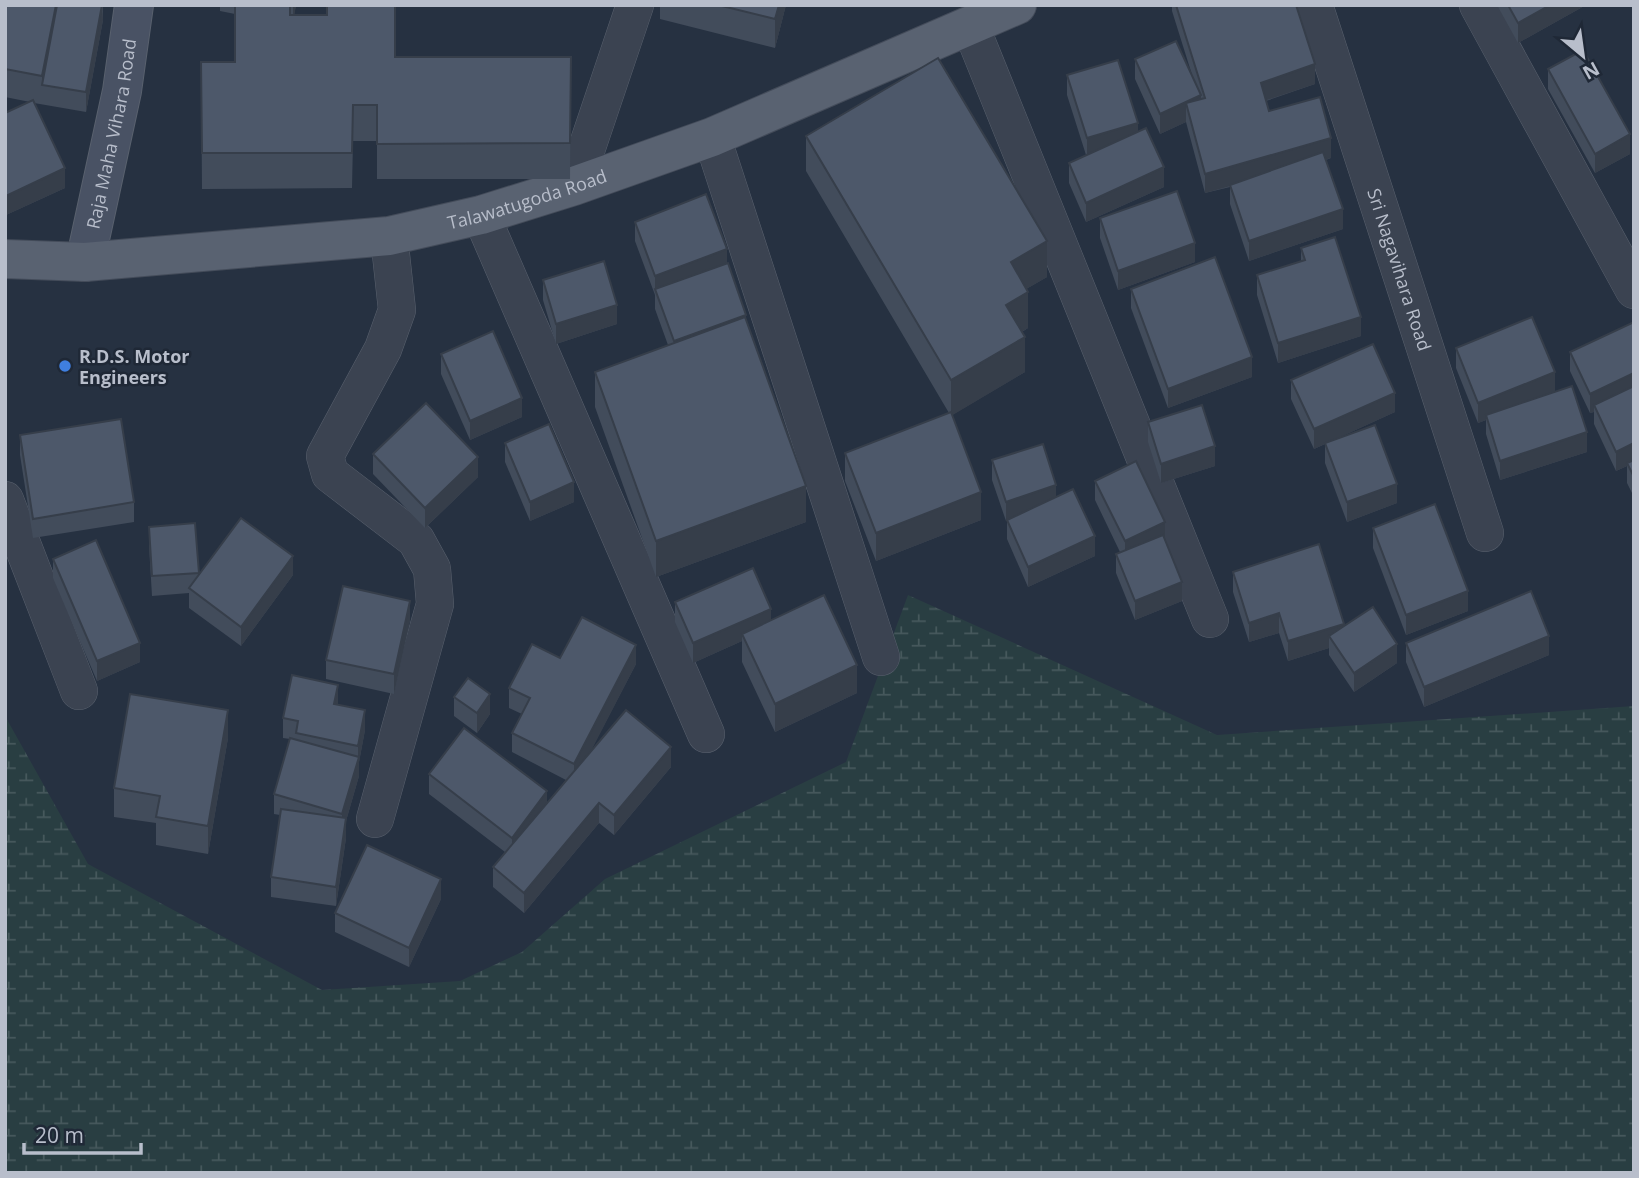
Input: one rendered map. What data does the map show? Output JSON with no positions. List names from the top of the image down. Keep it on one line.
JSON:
{"streets":{"main road":["Talawatugoda Road"],"street":["Raja Maha Vihara Road","Sri Nagavihara Road"]},"crossings":[["Raja Maha Vihara Road","Talawatugoda Road"]],"places":["R.D.S. Motor Engineers"],"scale_bar":"20 m","north":"bottom right"}
